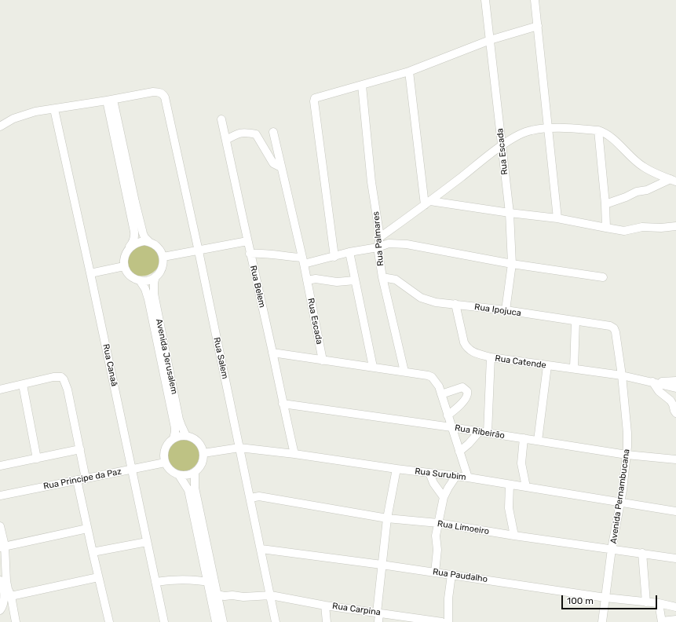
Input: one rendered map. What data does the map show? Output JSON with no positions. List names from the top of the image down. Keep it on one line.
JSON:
{"streets":{"street":["Rua Escada","Rua Palmares","Rua Belem","Rua Ipojuca","Avenida Jerusalem","Rua Salem","Rua Catende","Rua Canaã","Rua Ribeirão","Rua Surubim","Rua Principe da Paz","Avenida Pernambucana","Rua Limoeiro","Rua Paudalho","Rua Carpina"]},"crossings":[["Rua Escada","Rua Ipojuca"],["Rua Palmares","Rua Ipojuca"],["Rua Belem","Rua Ribeirão"],["Rua Belem","Rua Surubim"],["Rua Ipojuca","Rua Catende"],["Rua Ipojuca","Avenida Pernambucana"],["Avenida Jerusalem","Rua Surubim"],["Avenida Jerusalem","Rua Principe da Paz"],["Rua Salem","Rua Surubim"],["Rua Salem","Rua Limoeiro"],["Rua Salem","Rua Paudalho"],["Rua Salem","Rua Carpina"],["Rua Catende","Avenida Pernambucana"],["Rua Canaã","Rua Principe da Paz"],["Rua Ribeirão","Avenida Pernambucana"],["Rua Surubim","Rua Principe da Paz"],["Rua Surubim","Avenida Pernambucana"],["Avenida Pernambucana","Rua Limoeiro"],["Avenida Pernambucana","Rua Paudalho"]],"scale_bar":"100 m"}
